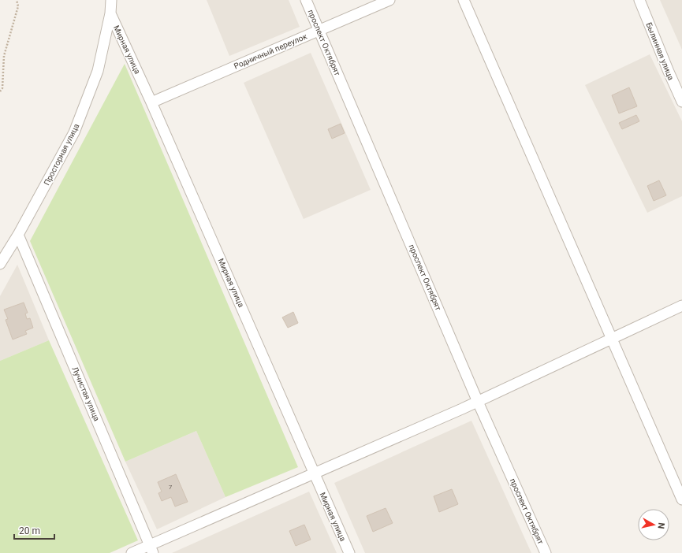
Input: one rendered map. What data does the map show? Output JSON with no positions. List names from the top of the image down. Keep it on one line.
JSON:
{"streets":{"street":["проспект Октябрят","Мирная улица","Родничный переулок","Былинная улица","Просторная улица","Лучистая улица"]},"crossings":[["проспект Октябрят","Родничный переулок"],["Мирная улица","Родничный переулок"],["Мирная улица","Просторная улица"],["Просторная улица","Лучистая улица"]],"house_numbers":["7"],"scale_bar":"20 m","north":"right"}
